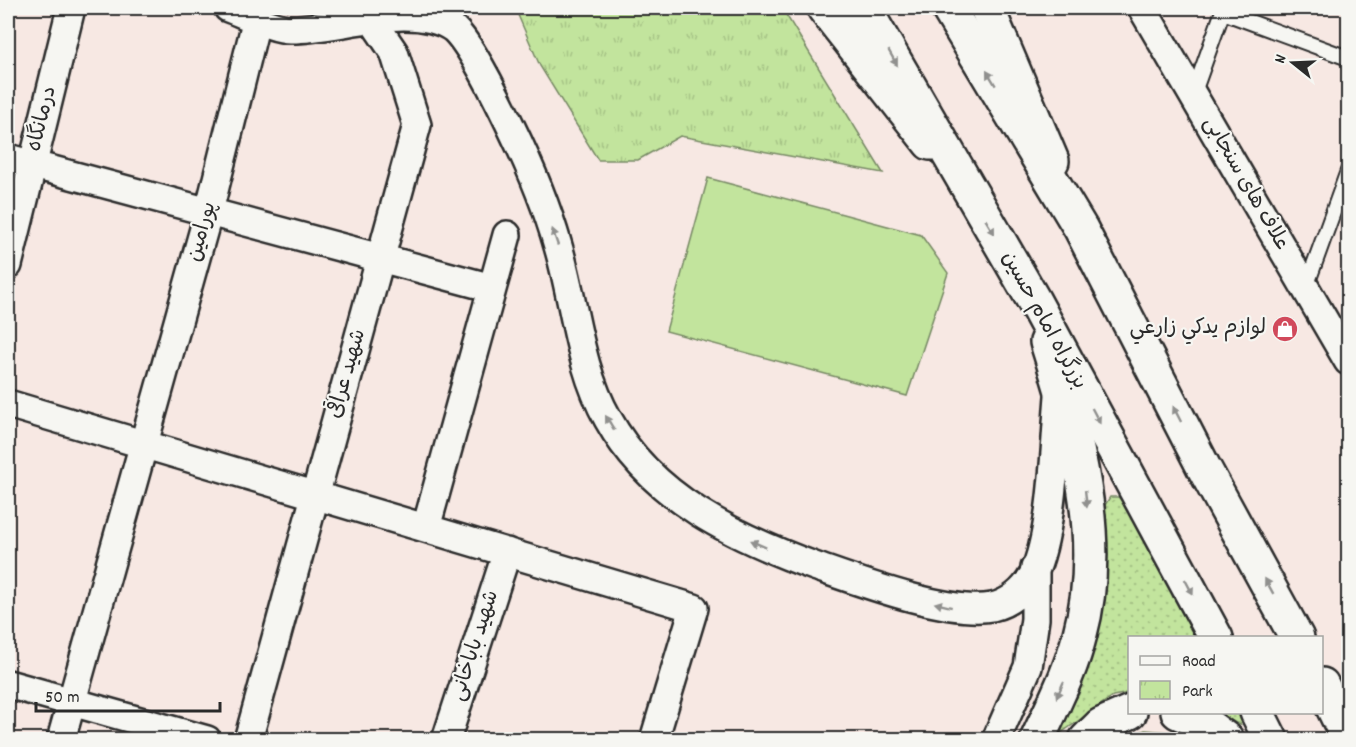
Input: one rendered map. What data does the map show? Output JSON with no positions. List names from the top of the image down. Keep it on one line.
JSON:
{"streets":{"main road":["بزرگراه امام حسین"],"street":["درمانگاه","علاف های سنجابی","پورامین","شهید عراقی","شهید باباخانی"]},"places":{"shop":["لوازم يدكي زارعي"]},"legend":["Road","Park"],"scale_bar":"50 m","north":"left"}
